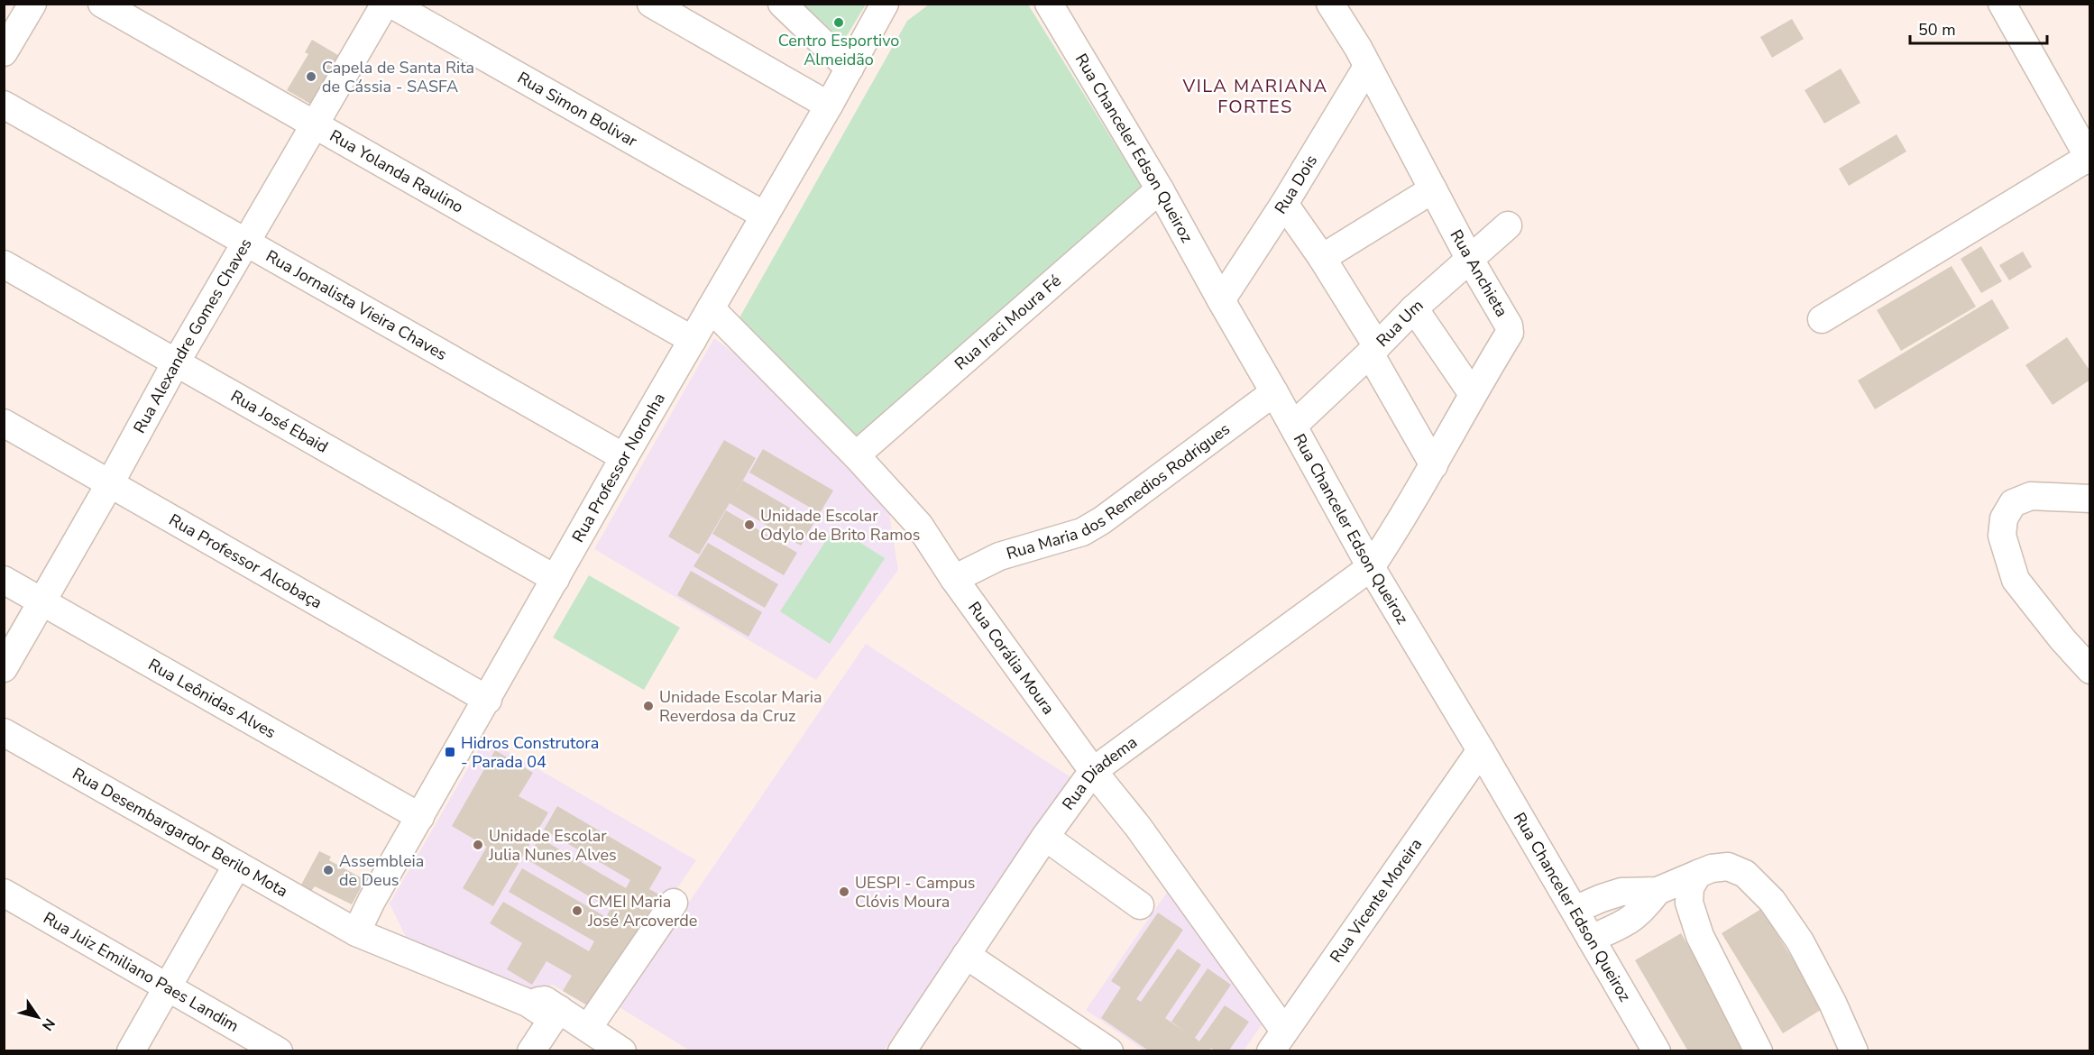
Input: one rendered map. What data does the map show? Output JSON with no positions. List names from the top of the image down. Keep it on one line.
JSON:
{"streets":{"street":["Rua Simon Bolivar","Rua Chanceler Edson Queiroz","Rua Yolanda Raulino","Rua Dois","Rua Anchieta","Rua Jornalista Vieira Chaves","Rua Iraci Moura Fé","Rua Um","Rua Alexandre Gomes Chaves","Rua José Ebaid","Rua Professor Noronha","Rua Maria dos Remedios Rodrigues","Rua Professor Alcobaça","Rua Corália Moura","Rua Leônidas Alves","Rua Diadema","Rua Desembargardor Berilo Mota","Rua Vicente Moreira","Rua Juiz Emiliano Paes Landim"]},"crossings":[["Rua Simon Bolivar","Rua Professor Noronha"],["Rua Chanceler Edson Queiroz","Rua Dois"],["Rua Chanceler Edson Queiroz","Rua Anchieta"],["Rua Chanceler Edson Queiroz","Rua Iraci Moura Fé"],["Rua Chanceler Edson Queiroz","Rua Um"],["Rua Chanceler Edson Queiroz","Rua Maria dos Remedios Rodrigues"],["Rua Chanceler Edson Queiroz","Rua Diadema"],["Rua Chanceler Edson Queiroz","Rua Vicente Moreira"],["Rua Yolanda Raulino","Rua Alexandre Gomes Chaves"],["Rua Yolanda Raulino","Rua Professor Noronha"],["Rua Dois","Rua Anchieta"],["Rua Anchieta","Rua Um"],["Rua Anchieta","Rua Diadema"],["Rua Jornalista Vieira Chaves","Rua Alexandre Gomes Chaves"],["Rua Jornalista Vieira Chaves","Rua Professor Noronha"],["Rua Iraci Moura Fé","Rua Corália Moura"],["Rua Alexandre Gomes Chaves","Rua José Ebaid"],["Rua Alexandre Gomes Chaves","Rua Professor Alcobaça"],["Rua Alexandre Gomes Chaves","Rua Leônidas Alves"],["Rua José Ebaid","Rua Professor Noronha"],["Rua Professor Noronha","Rua Professor Alcobaça"],["Rua Professor Noronha","Rua Corália Moura"],["Rua Professor Noronha","Rua Leônidas Alves"],["Rua Professor Noronha","Rua Desembargardor Berilo Mota"],["Rua Maria dos Remedios Rodrigues","Rua Corália Moura"],["Rua Corália Moura","Rua Diadema"],["Rua Corália Moura","Rua Vicente Moreira"]],"districts":["VILA MARIANA FORTES"],"places":{"other":["Centro Esportivo Almeidão","Capela de Santa Rita de Cássia - SASFA","Unidade Escolar Odylo de Brito Ramos","Unidade Escolar Maria Reverdosa da Cruz","Unidade Escolar Julia Nunes Alves","Assembleia de Deus","UESPI - Campus Clóvis Moura","CMEI Maria José Arcoverde"],"transit":["Hidros Construtora - Parada 04"]},"scale_bar":"50 m","north":"bottom right"}
